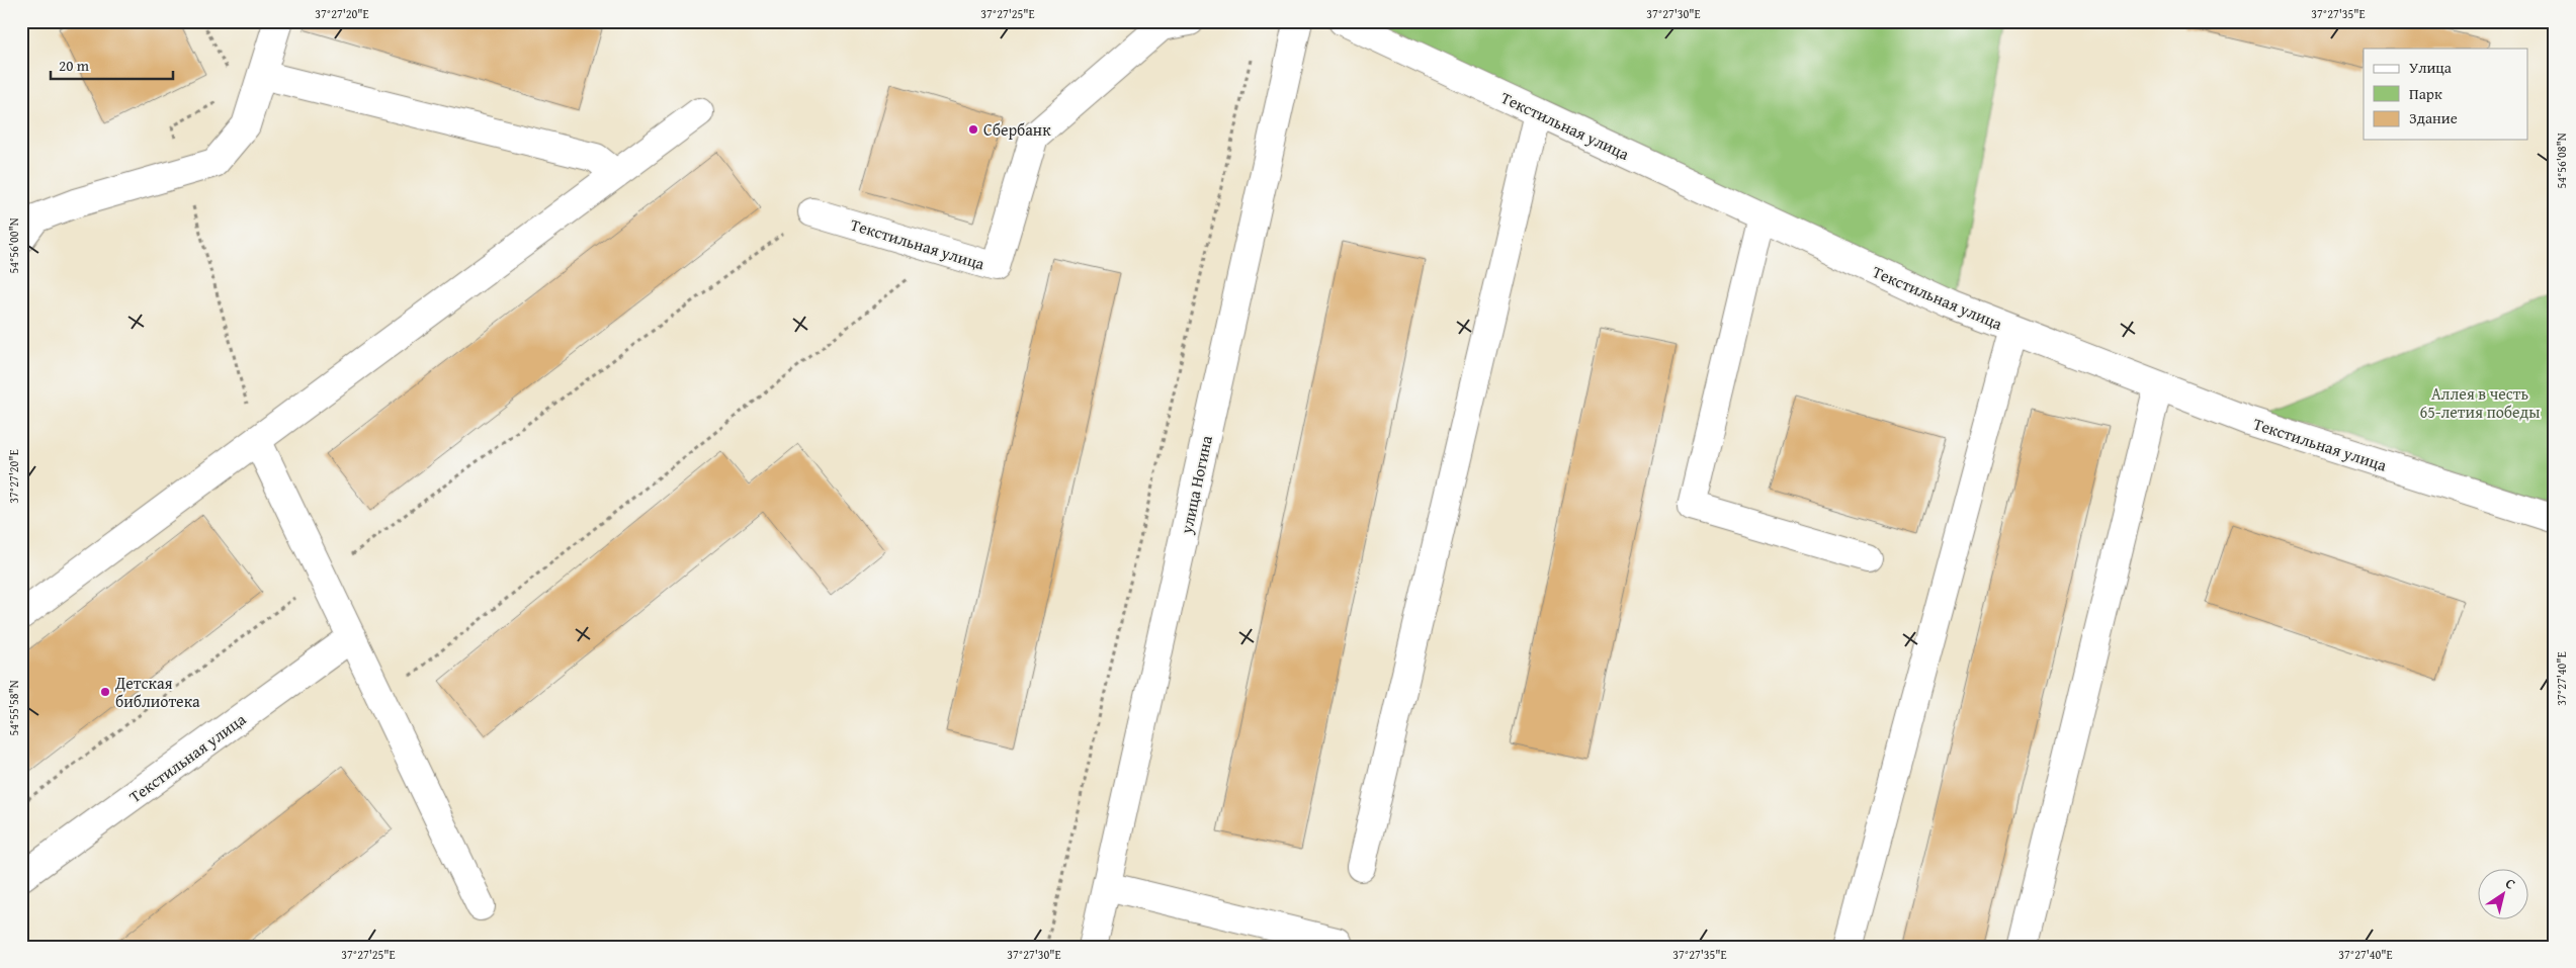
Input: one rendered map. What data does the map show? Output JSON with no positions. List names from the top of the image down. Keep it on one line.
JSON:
{"streets":{"street":["Текстильная улица","улица Ногина"]},"parks":["Аллея в честь 65-летия победы"],"places":["Сбербанк","Детская библиотека"],"legend":["Улица","Парк","Здание"],"scale_bar":"20 m","north":"top right","coordinates":["37°27'20\"E","37°27'25\"E","37°27'30\"E","37°27'35\"E","54°56'08\"N","54°56'00\"N","37°27'40\"E","54°55'58\"N"]}
